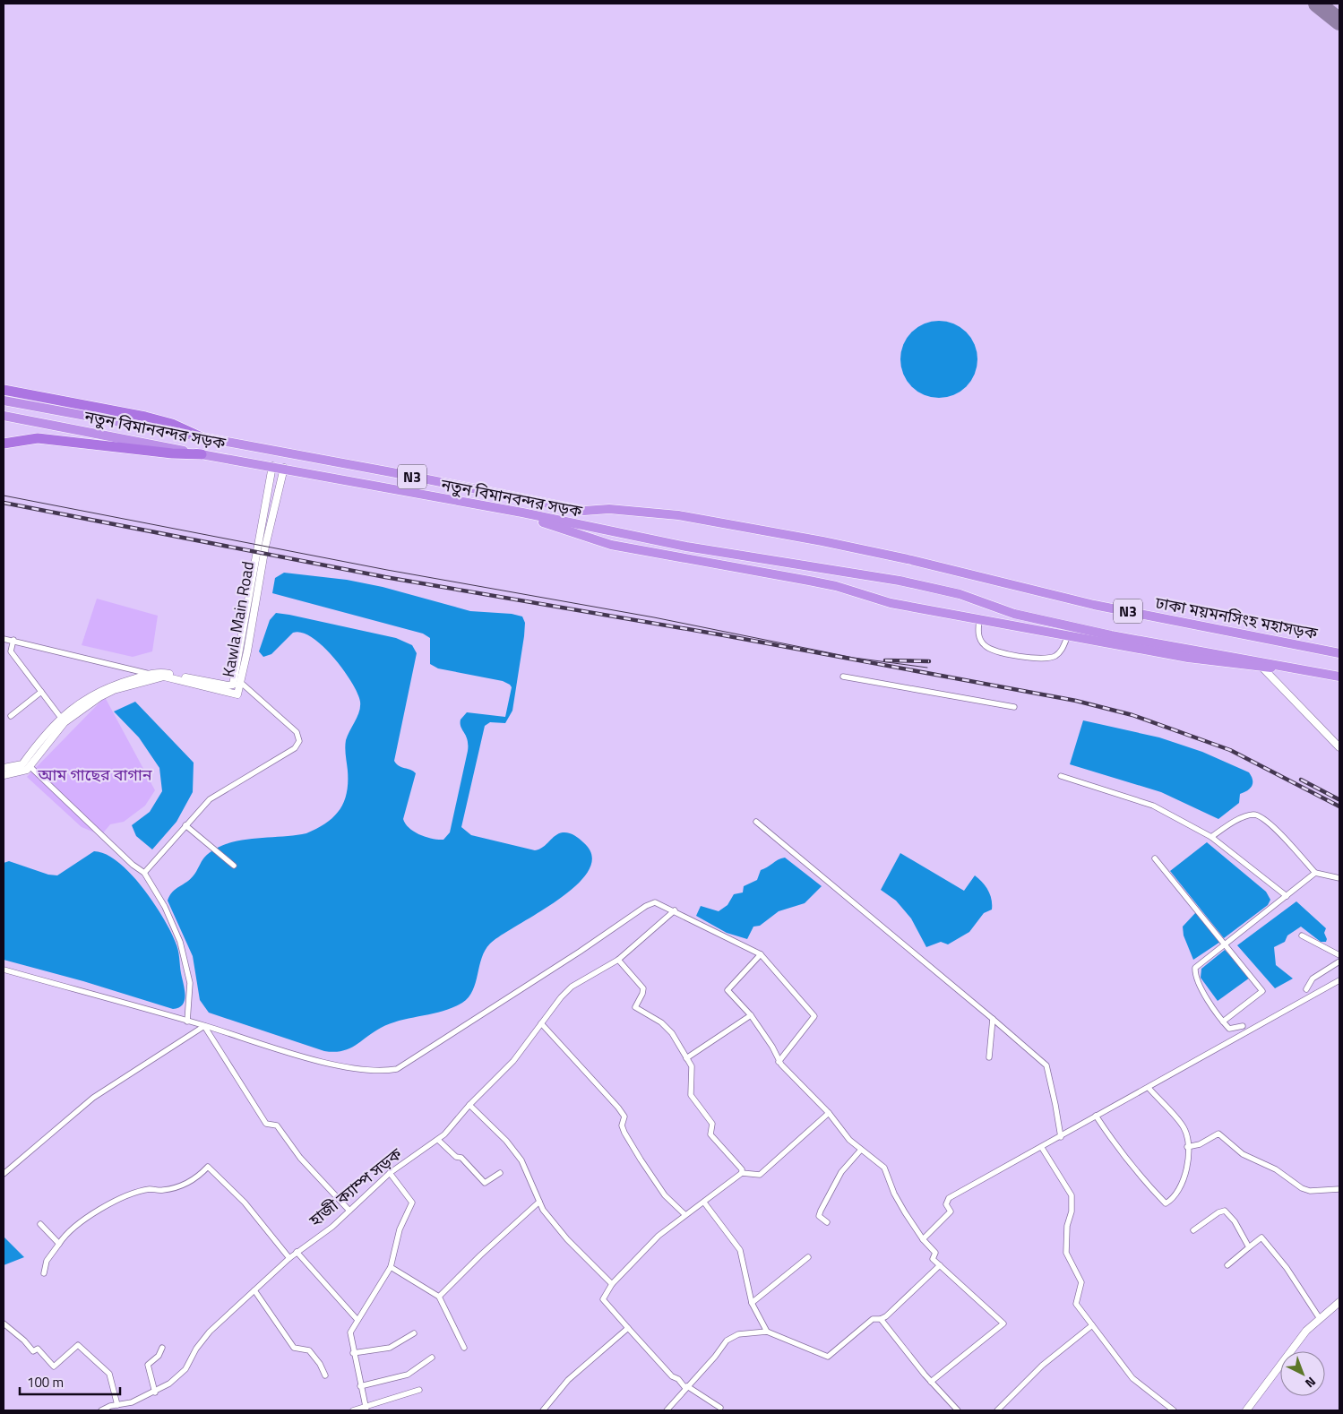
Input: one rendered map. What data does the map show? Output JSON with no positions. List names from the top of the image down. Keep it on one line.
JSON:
{"streets":{"highway":["নতুন বিমানবন্দর সড়ক","N3","ঢাকা ময়মনসিংহ মহাসড়ক"],"street":["Kawla Main Road","হাজী ক্যাম্প সড়ক"]},"crossings":[["নতুন বিমানবন্দর সড়ক","N3"],["নতুন বিমানবন্দর সড়ক","ঢাকা ময়মনসিংহ মহাসড়ক"],["নতুন বিমানবন্দর সড়ক","Kawla Main Road"]],"parks":["আম গাছের বাগান"],"scale_bar":"100 m","north":"bottom right"}
